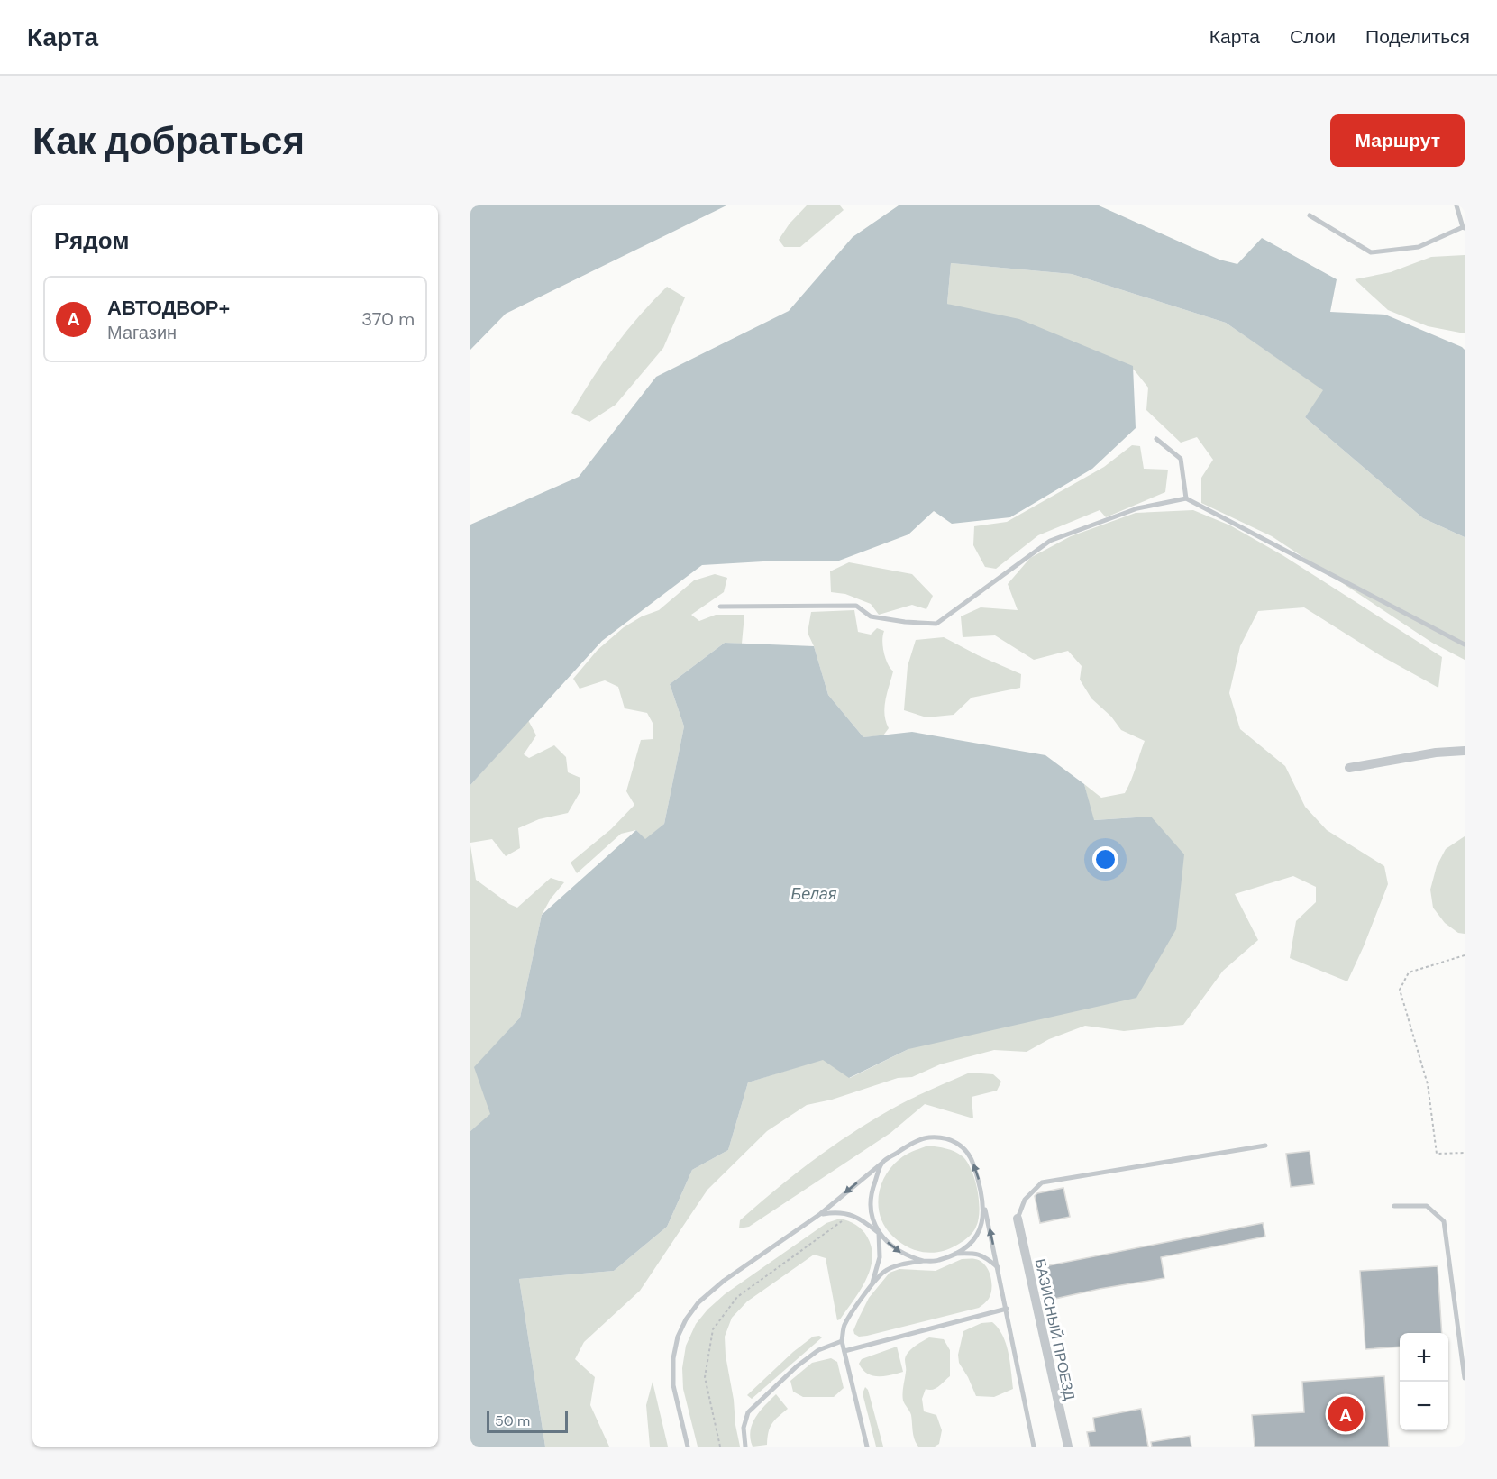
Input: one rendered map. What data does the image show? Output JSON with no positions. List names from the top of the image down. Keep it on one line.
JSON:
{"streets":{"street":["БАЗИСНЫЙ ПРОЕЗД"]},"water":["Белая"],"scale_bar":"50 m","page":{"header":"Карта","nav":["Карта","Слои","Поделиться"],"buttons":"Маршрут","title":"Как добраться","heading":"Рядом","list":[{"mark":"A","name":"АВТОДВОР+","note":"Магазин","value":"370 m"}],"map_buttons":["+","−"],"pins":"A","scale":"50 m"}}
